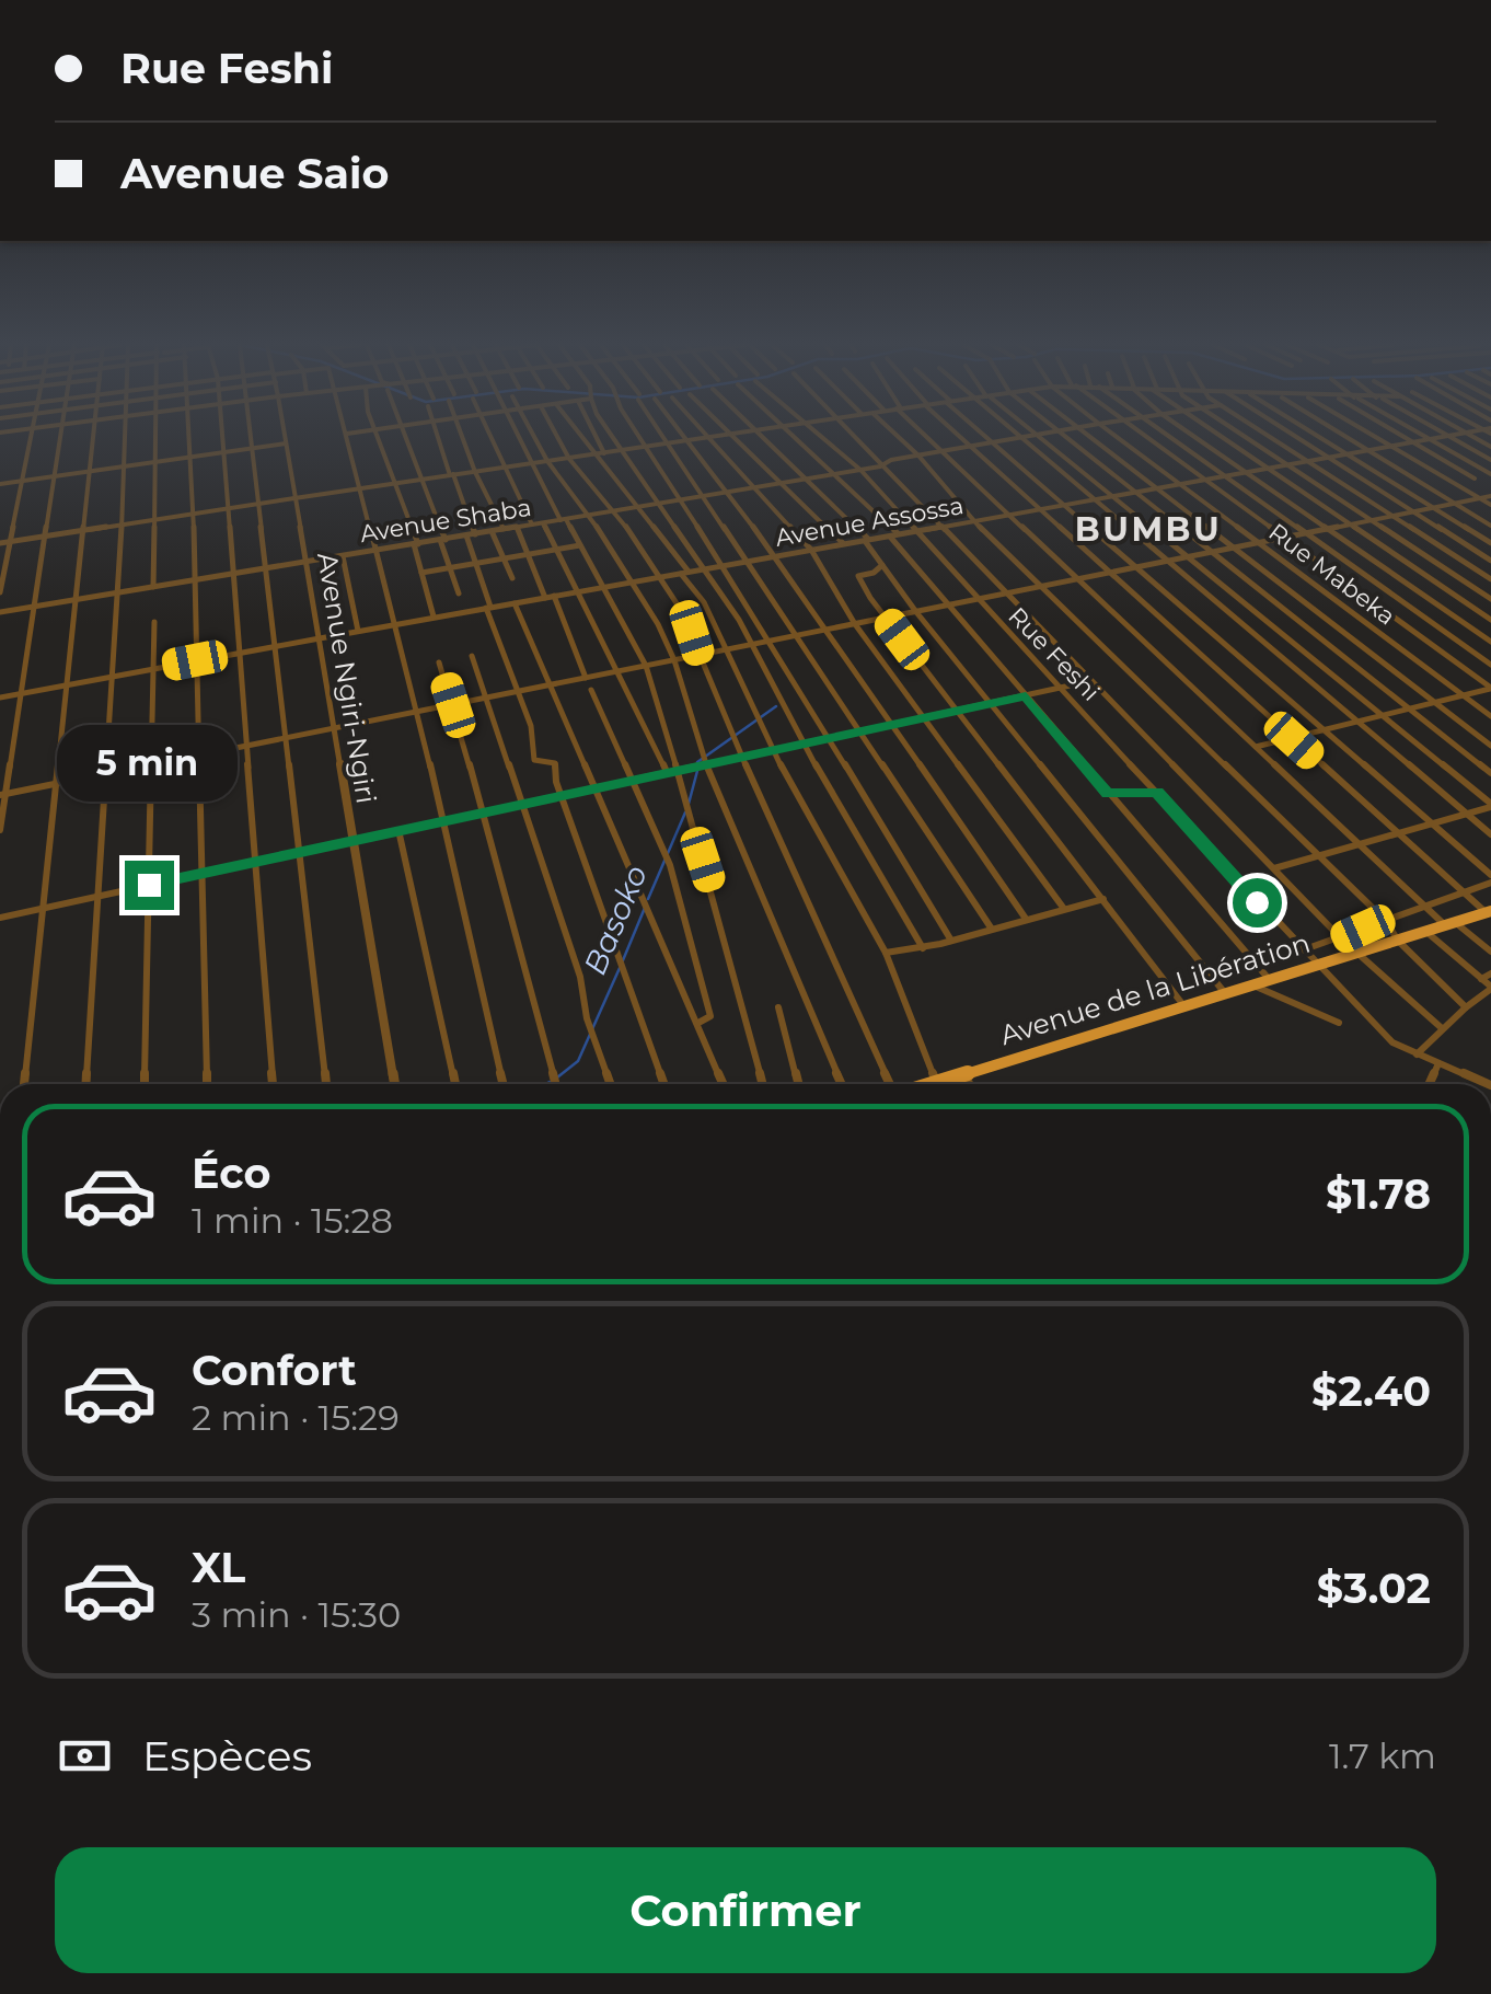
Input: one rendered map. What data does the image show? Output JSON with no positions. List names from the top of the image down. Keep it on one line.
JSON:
{"streets":{"highway":["Avenue de la Libération"],"street":["Avenue Shaba","Avenue Assossa","Rue Mabeka","Rue Feshi","Avenue Ngiri-Ngiri"]},"crossings":[["Avenue Shaba","Rue Feshi"],["Avenue Shaba","Avenue Ngiri-Ngiri"],["Avenue Assossa","Rue Mabeka"],["Avenue Assossa","Rue Feshi"],["Avenue Assossa","Avenue Ngiri-Ngiri"],["Rue Feshi","Avenue de la Libération"]],"districts":["BUMBU"],"water":["Basoko"],"page":{"banner":["Rue Feshi","Avenue Saio"],"bubble":"5 min","list":[{"name":"Éco","note":"1 min · 15:28","value":"$1.78"},{"name":"Confort","note":"2 min · 15:29","value":"$2.40"},{"name":"XL","note":"3 min · 15:30","value":"$3.02"}],"pay":["Espèces","1.7 km"],"buttons":"Confirmer"}}
